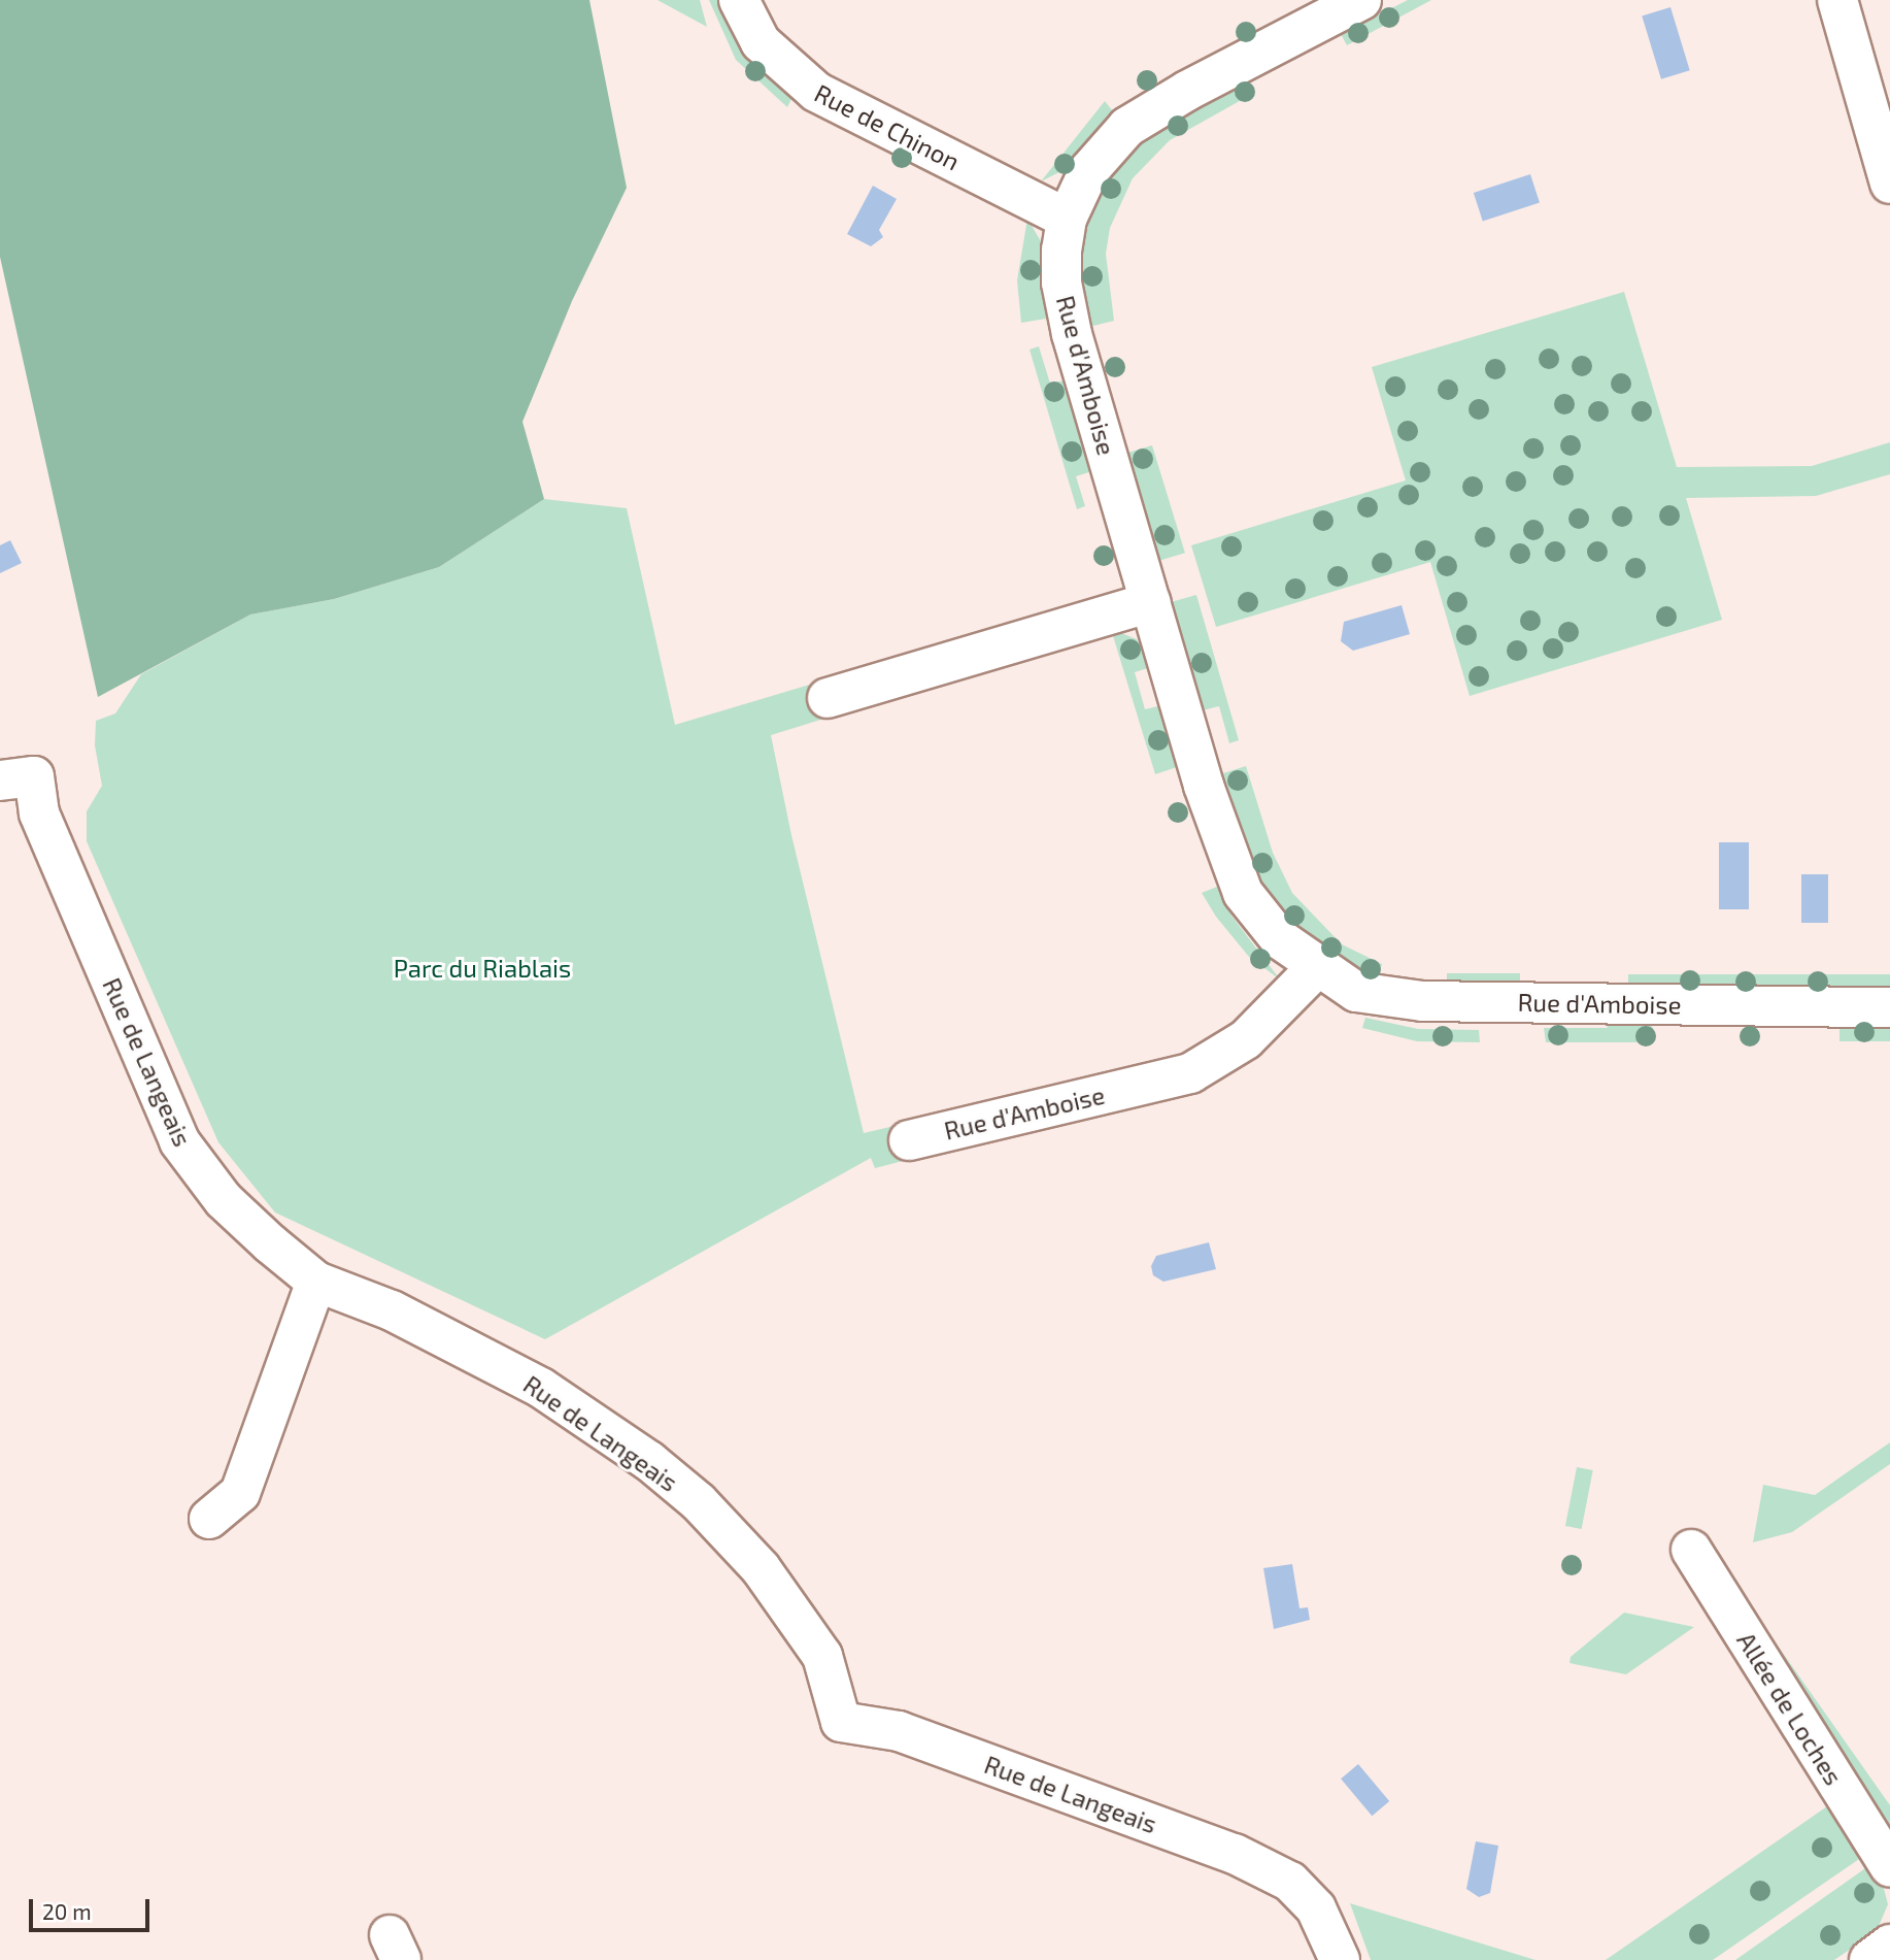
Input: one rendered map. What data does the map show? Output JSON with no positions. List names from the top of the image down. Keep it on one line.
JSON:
{"streets":{"street":["Rue de Chinon","Rue d'Amboise","Rue de Langeais","Allée de Loches"]},"crossings":[["Rue de Chinon","Rue d'Amboise"]],"parks":["Parc du Riablais"],"scale_bar":"20 m"}
